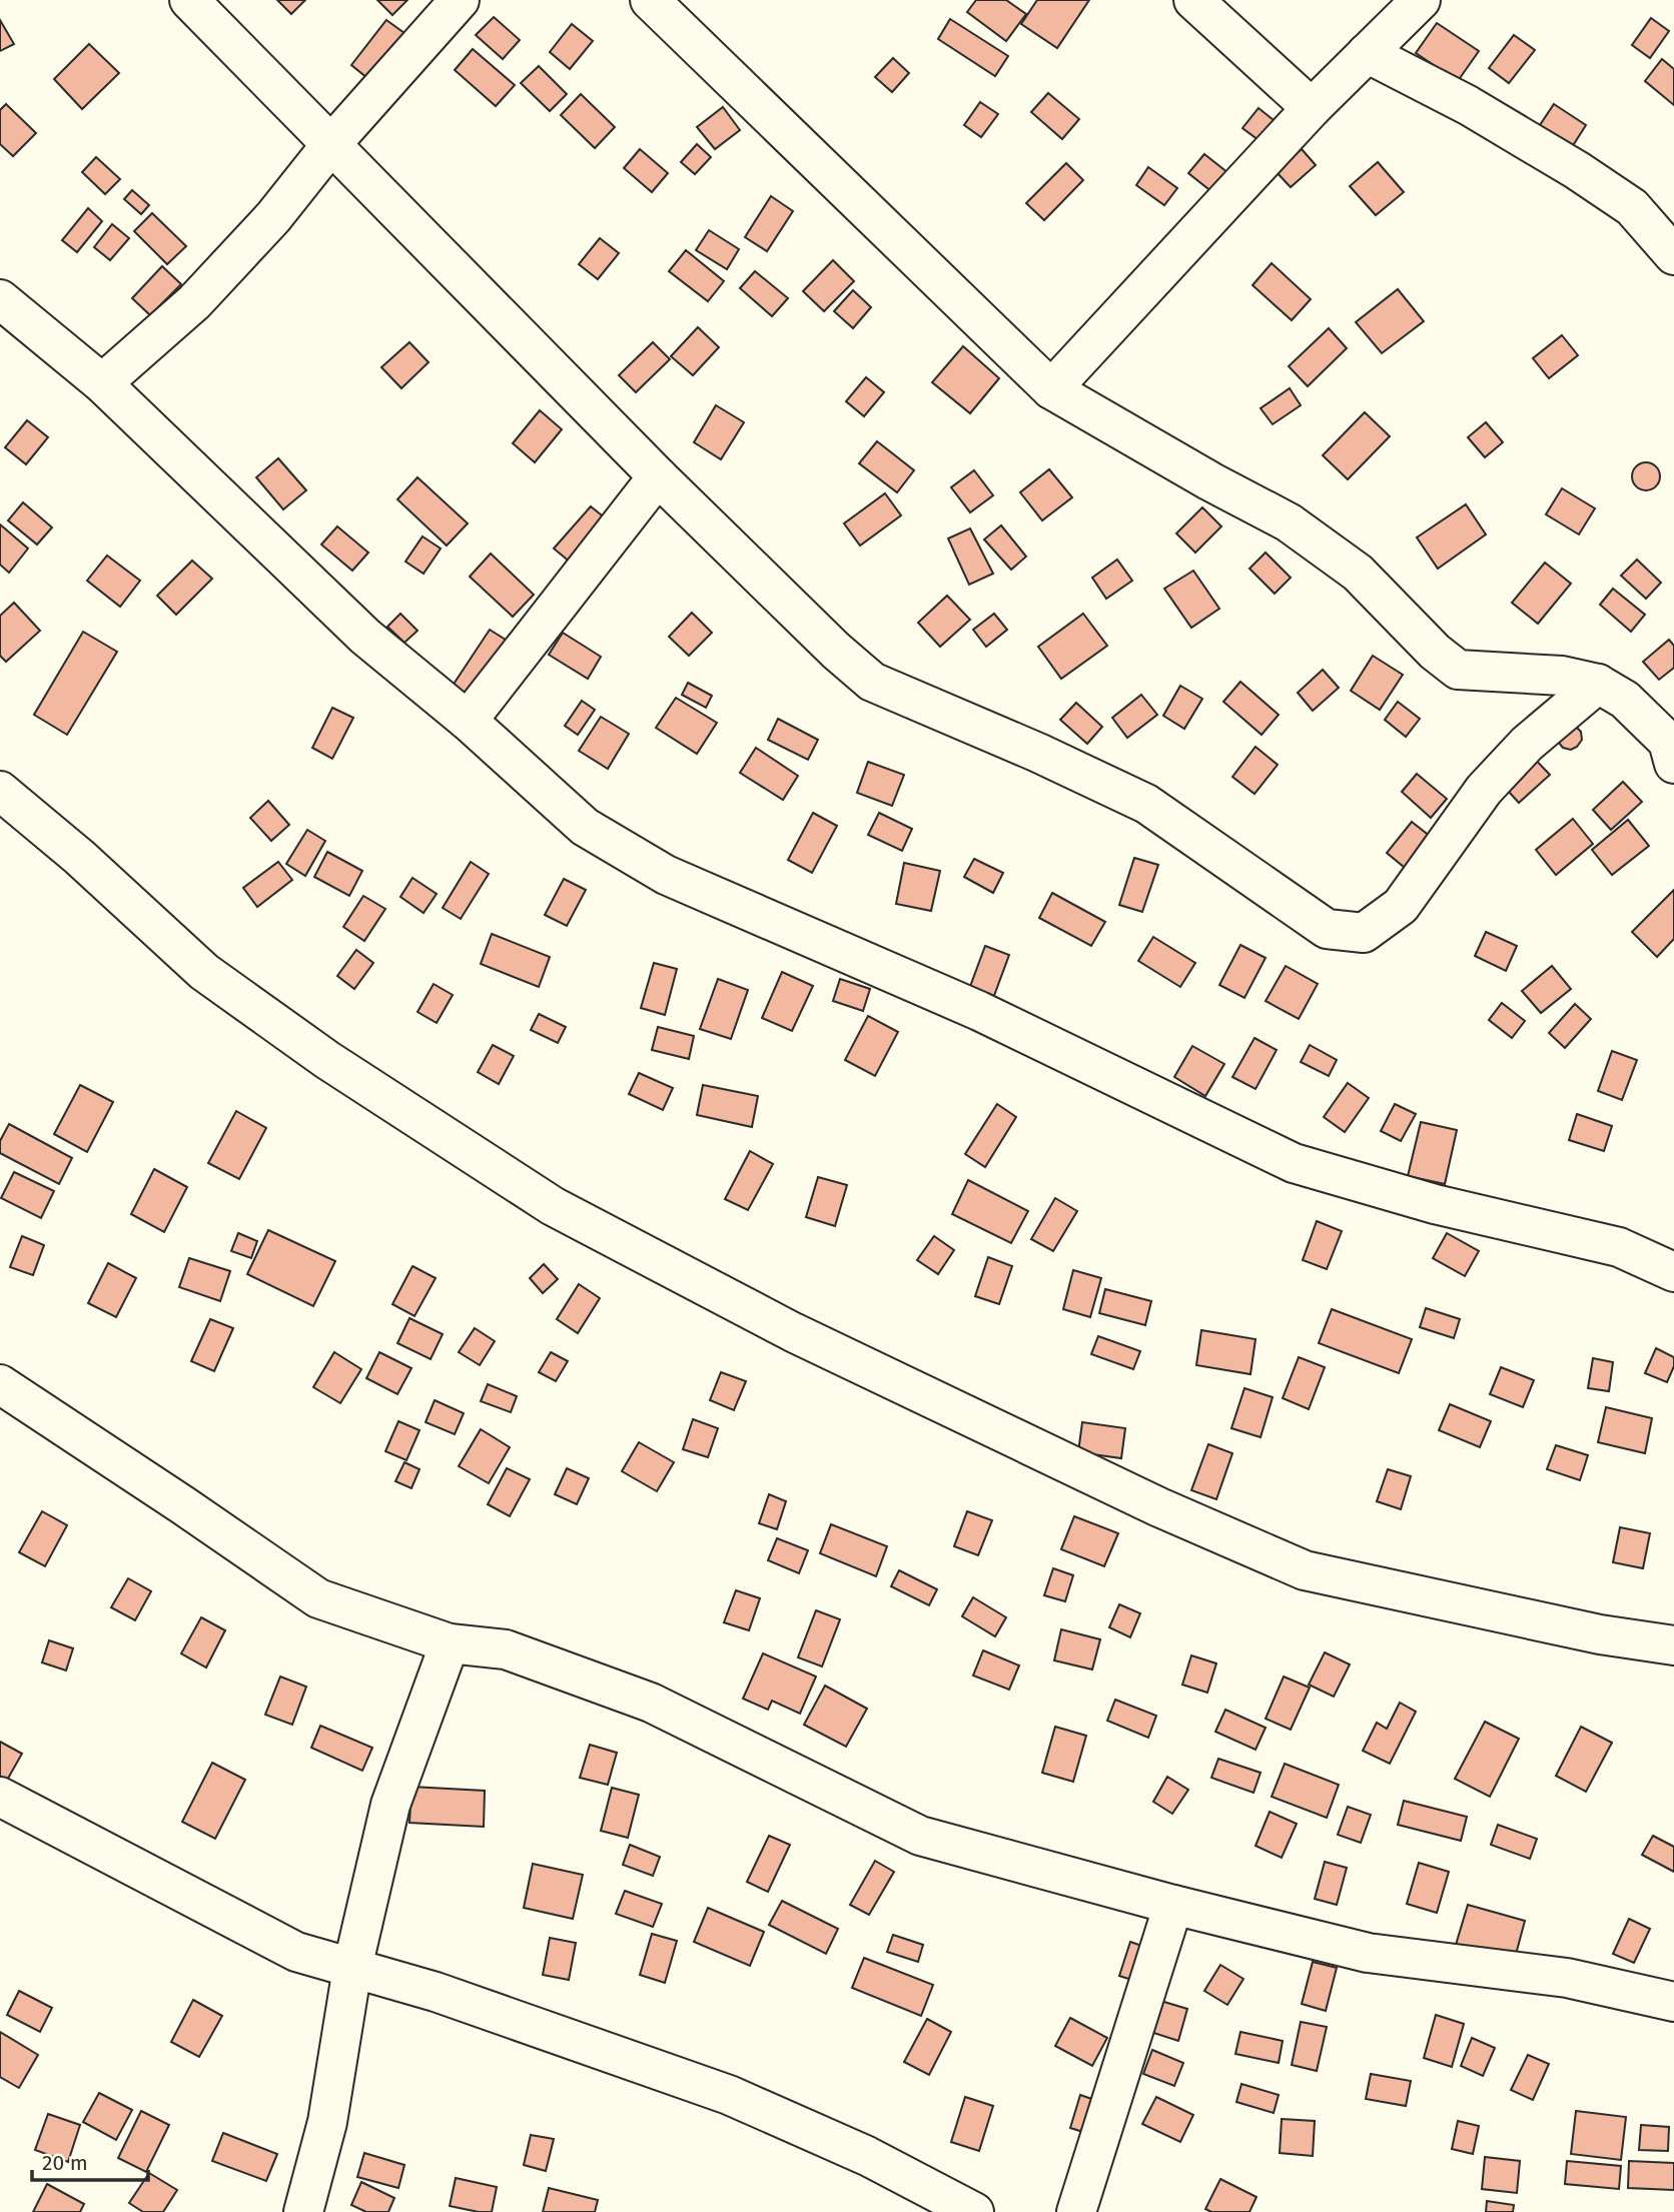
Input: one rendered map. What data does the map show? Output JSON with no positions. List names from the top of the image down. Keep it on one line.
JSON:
{"scale_bar":"20 m"}
